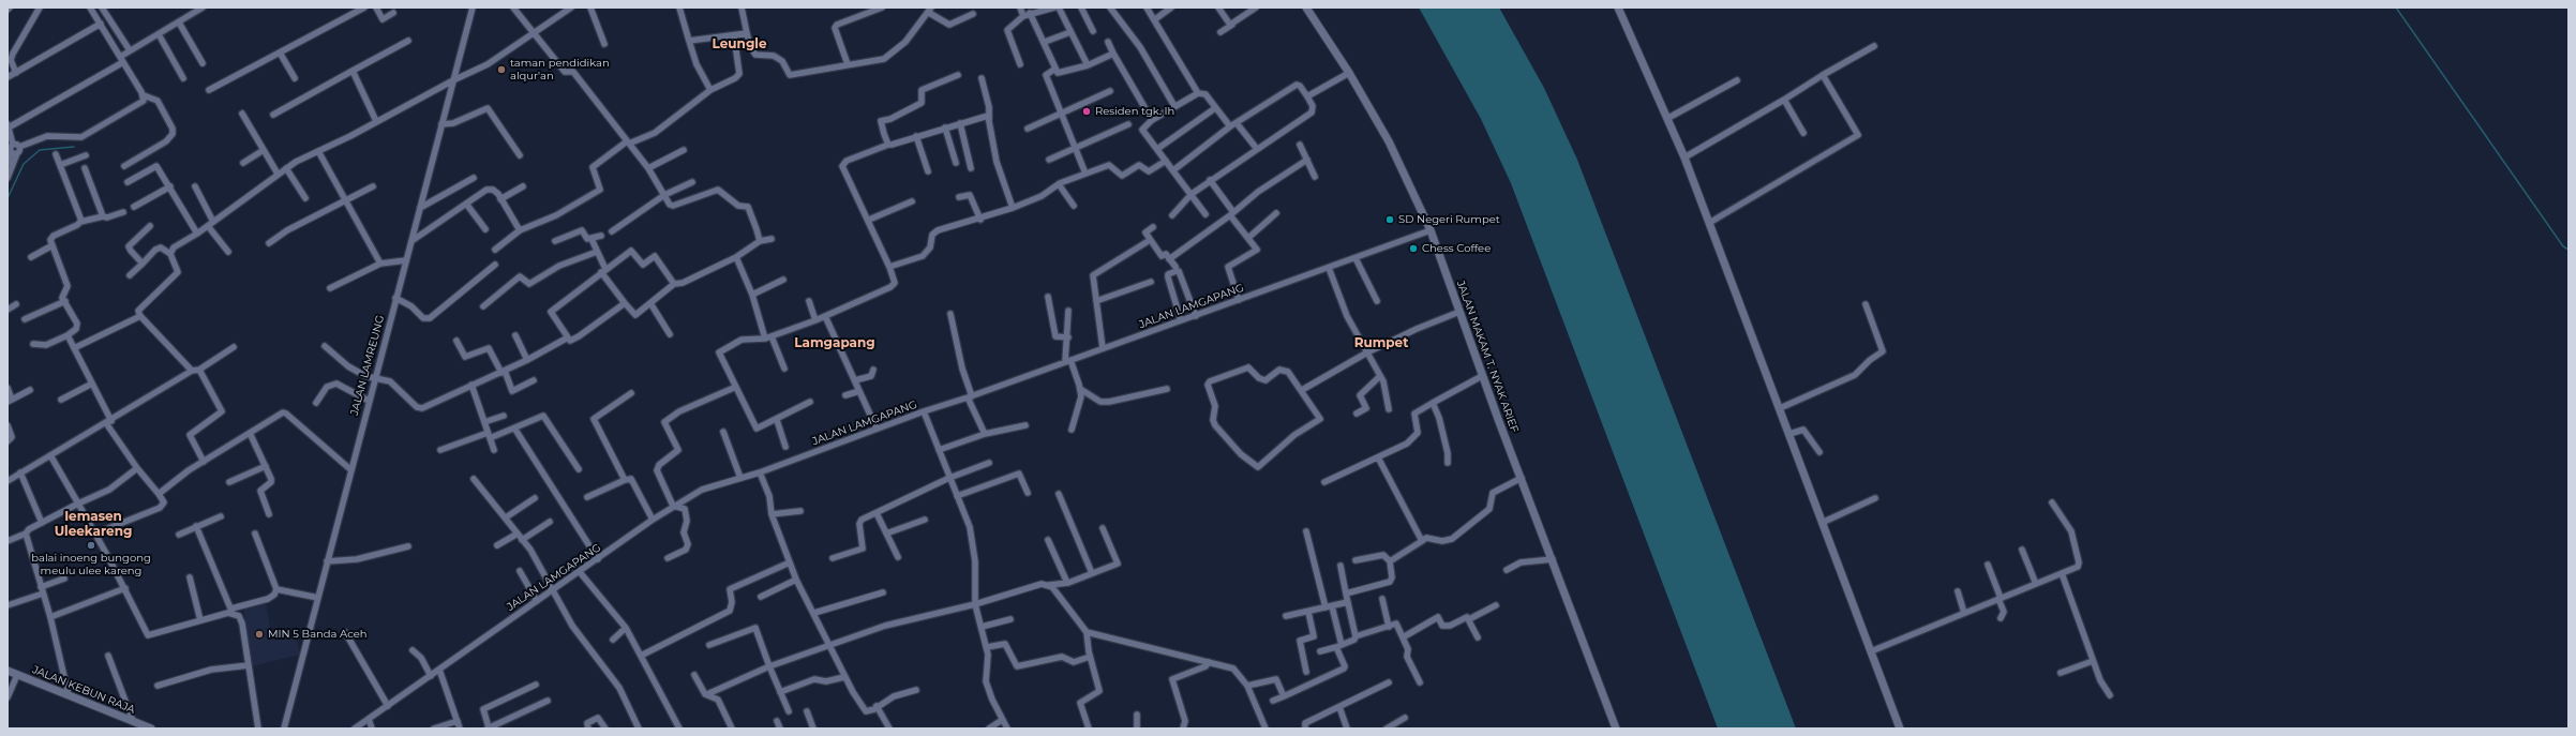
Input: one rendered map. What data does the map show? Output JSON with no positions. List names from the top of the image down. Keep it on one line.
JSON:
{"streets":{"street":["JALAN LAMGAPANG","JALAN MAKAM T. NYAK ARIEF","JALAN LAMREUNG","JALAN KEBUN RAJA"]},"crossings":[["JALAN LAMGAPANG","JALAN MAKAM T. NYAK ARIEF"]],"districts":["Leungle","Lamgapang","Rumpet","Iemasen Uleekareng"],"places":["taman pendidikan alqur'an","Residen tgk. Ih","SD Negeri Rumpet","Chess Coffee","balai inoeng bungong meulu ulee kareng","MIN 5 Banda Aceh"]}
